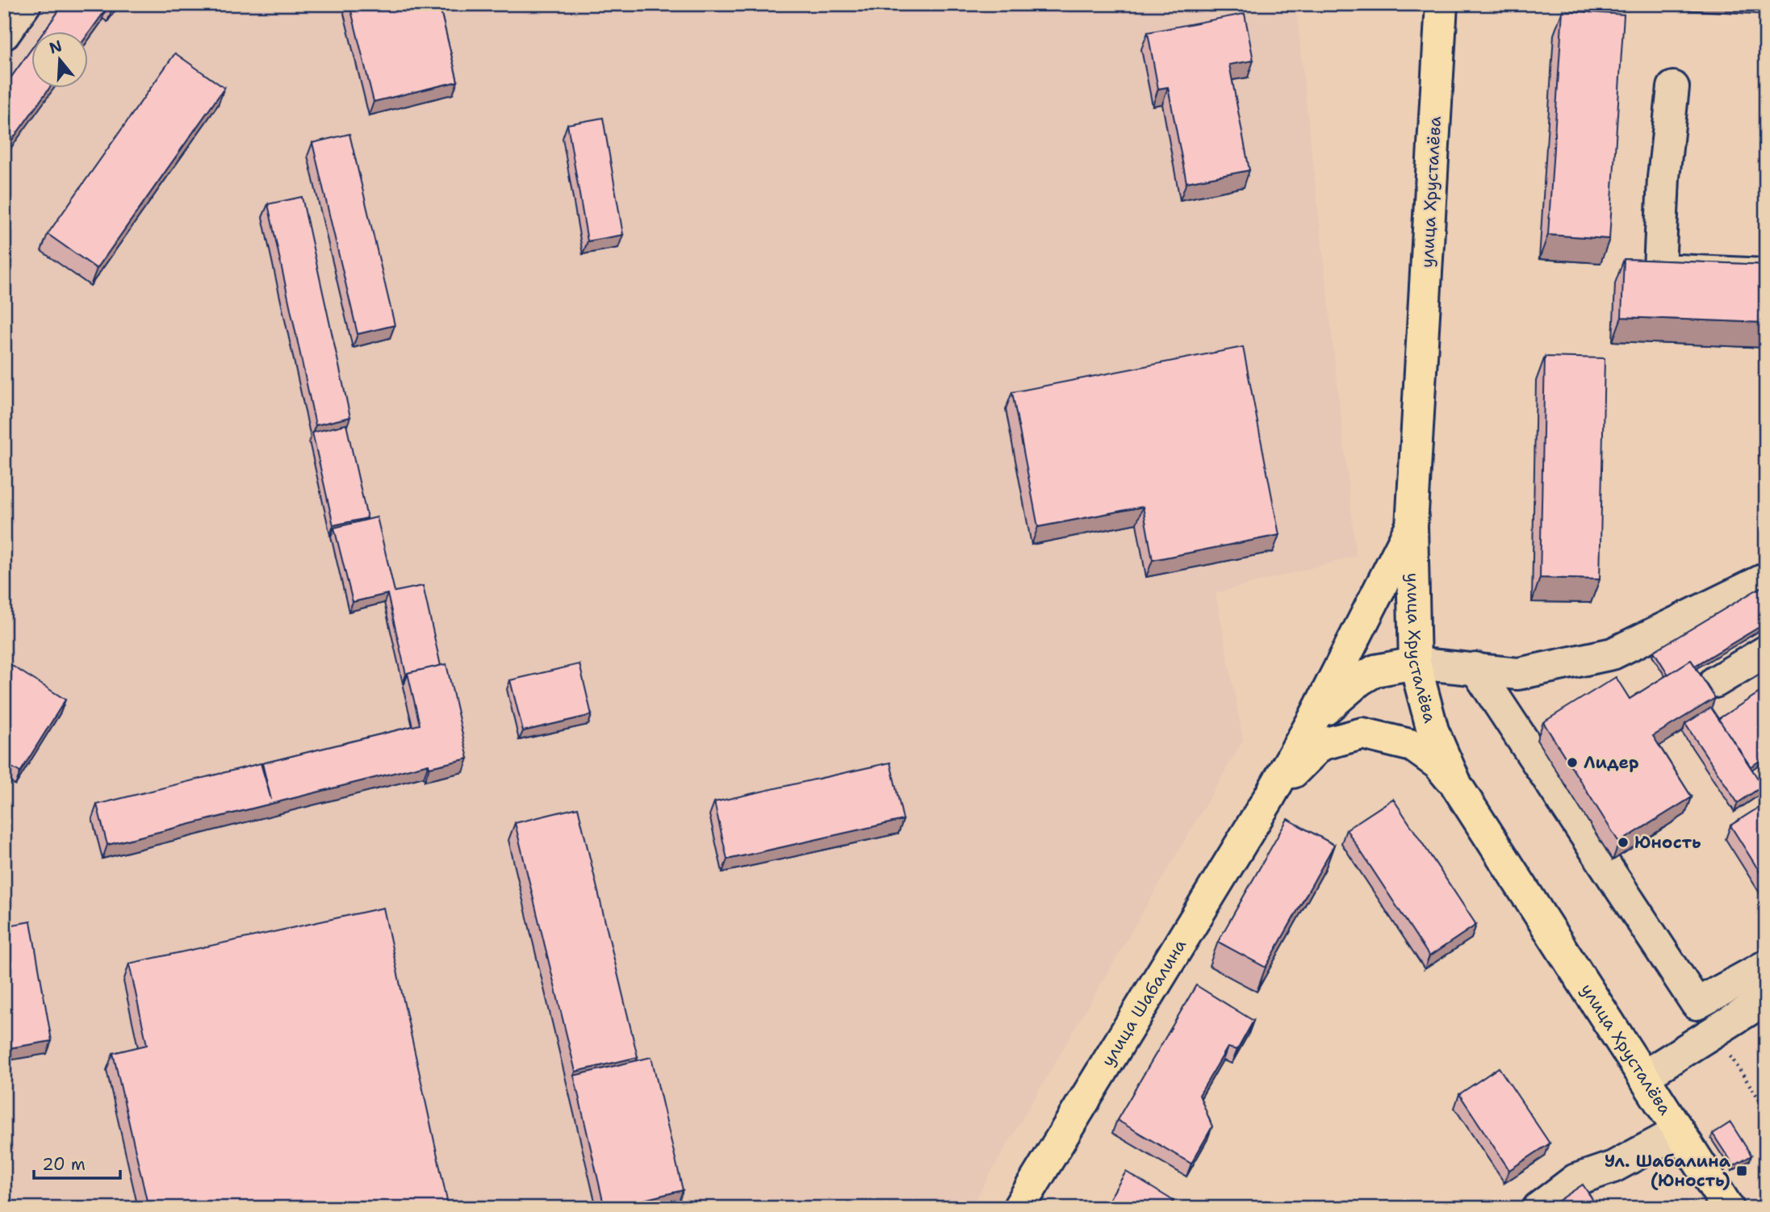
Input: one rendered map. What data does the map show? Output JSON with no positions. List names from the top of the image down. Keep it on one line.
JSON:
{"streets":{"main road":["улица Хрусталёва","улица Шабалина"]},"crossings":[["улица Хрусталёва","улица Шабалина"]],"places":{"other":["Лидер","Юность"],"transit":["Ул. Шабалина (Юность)"]},"scale_bar":"20 m","north":"top"}
